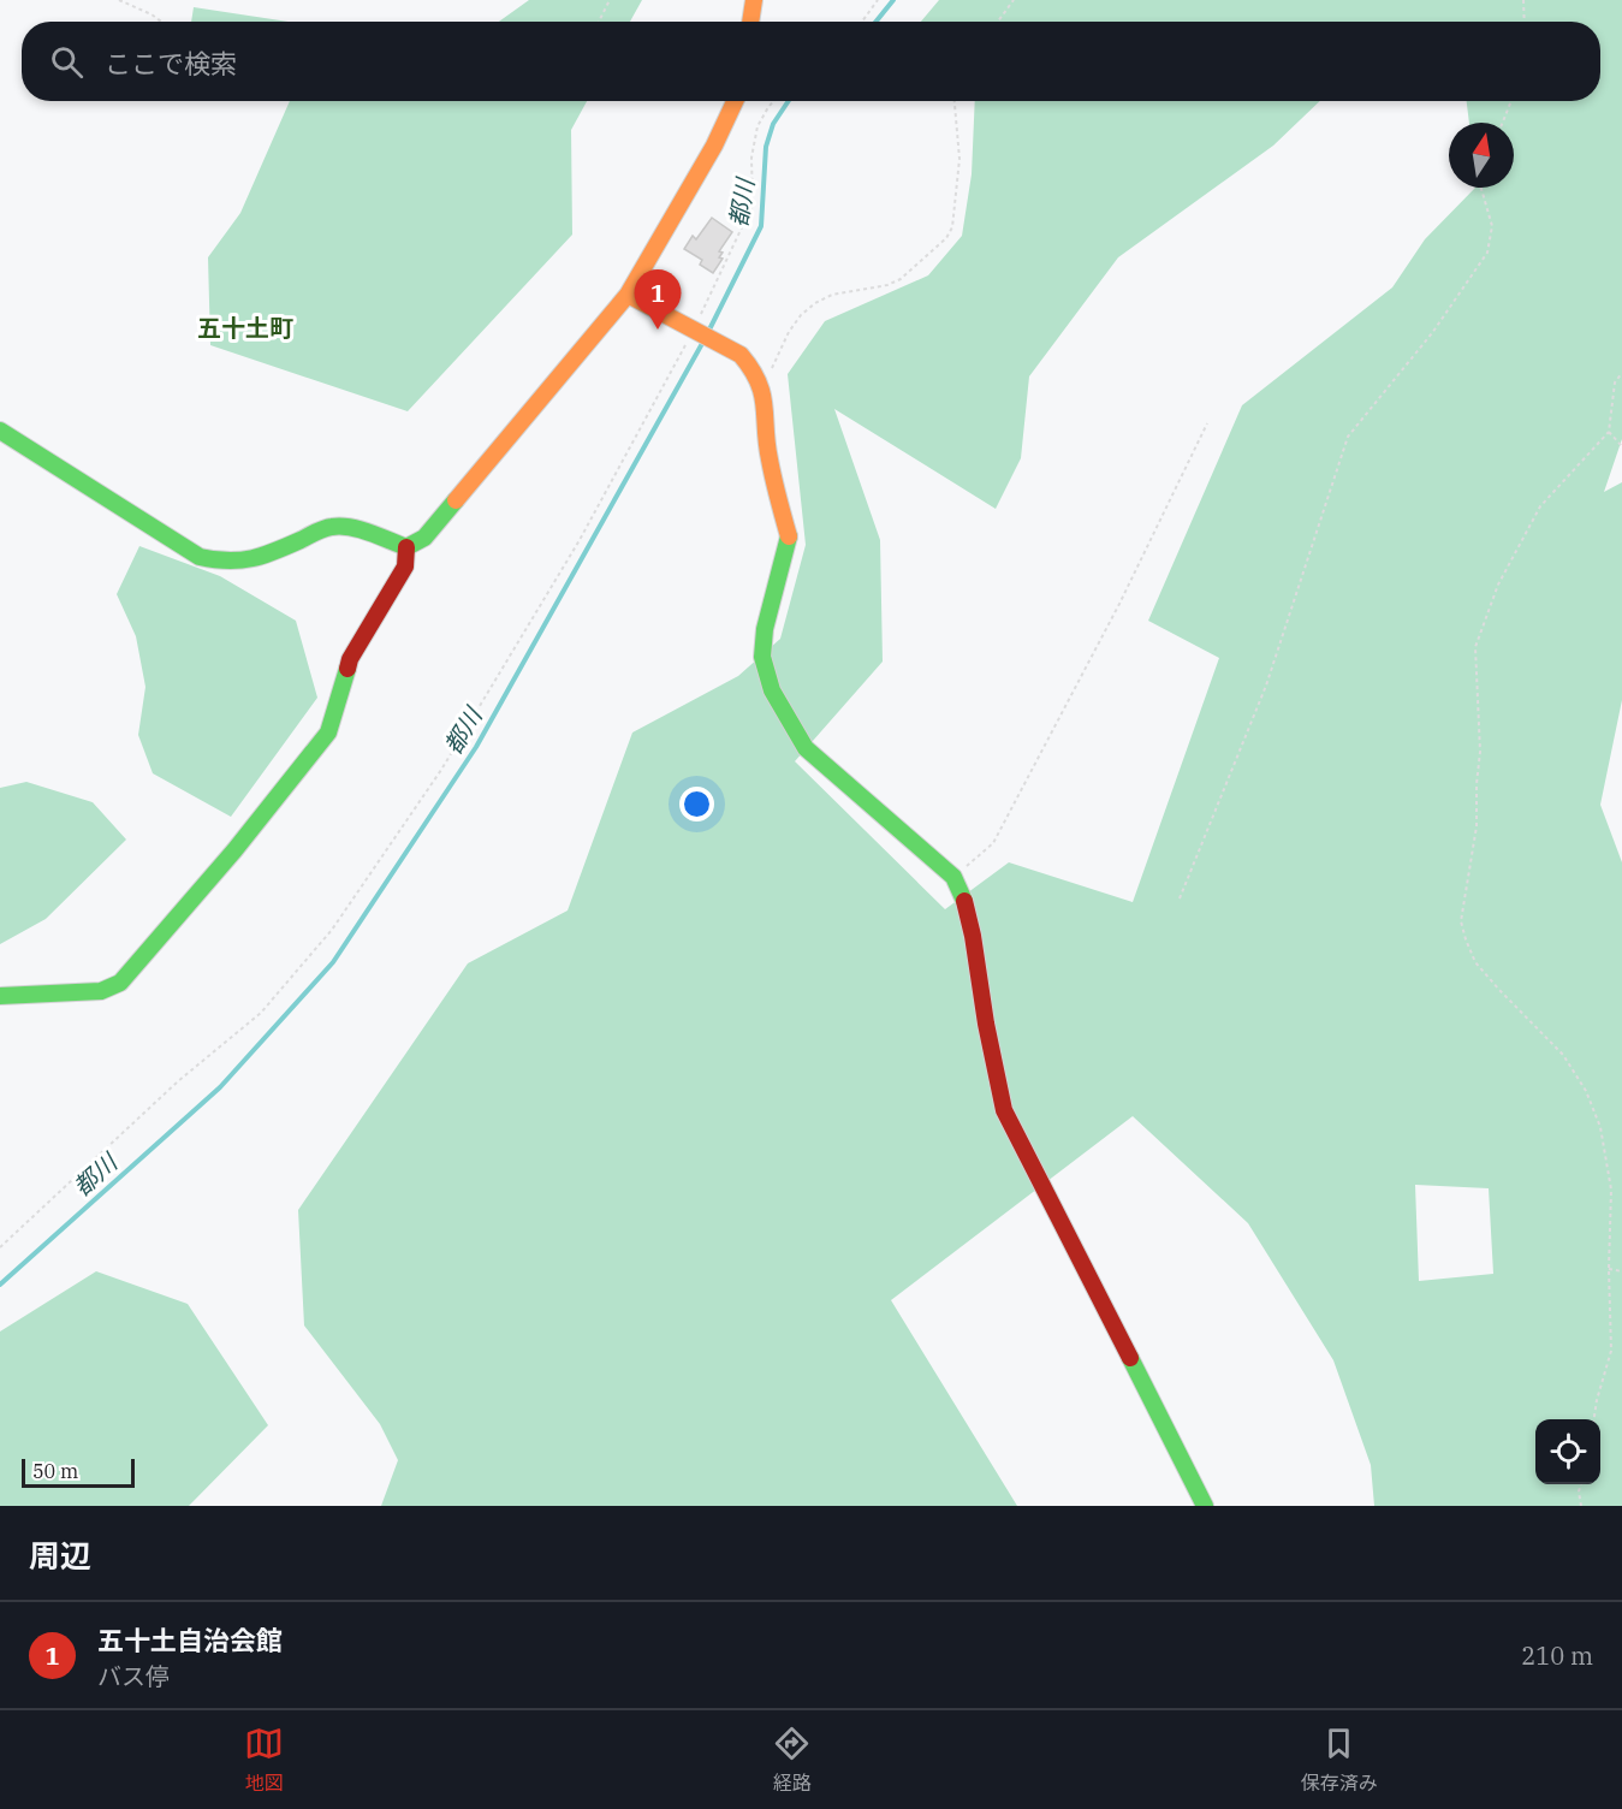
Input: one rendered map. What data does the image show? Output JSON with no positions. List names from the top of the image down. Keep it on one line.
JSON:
{"districts":["五十土町"],"water":["都川"],"scale_bar":"50 m","north":"top","page":{"search":"ここで検索","pins":"1","scale":"50 m","heading":"周辺","list":[{"mark":"1","name":"五十土自治会館","note":"バス停","value":"210 m"}],"nav":["地図","経路","保存済み"]}}
